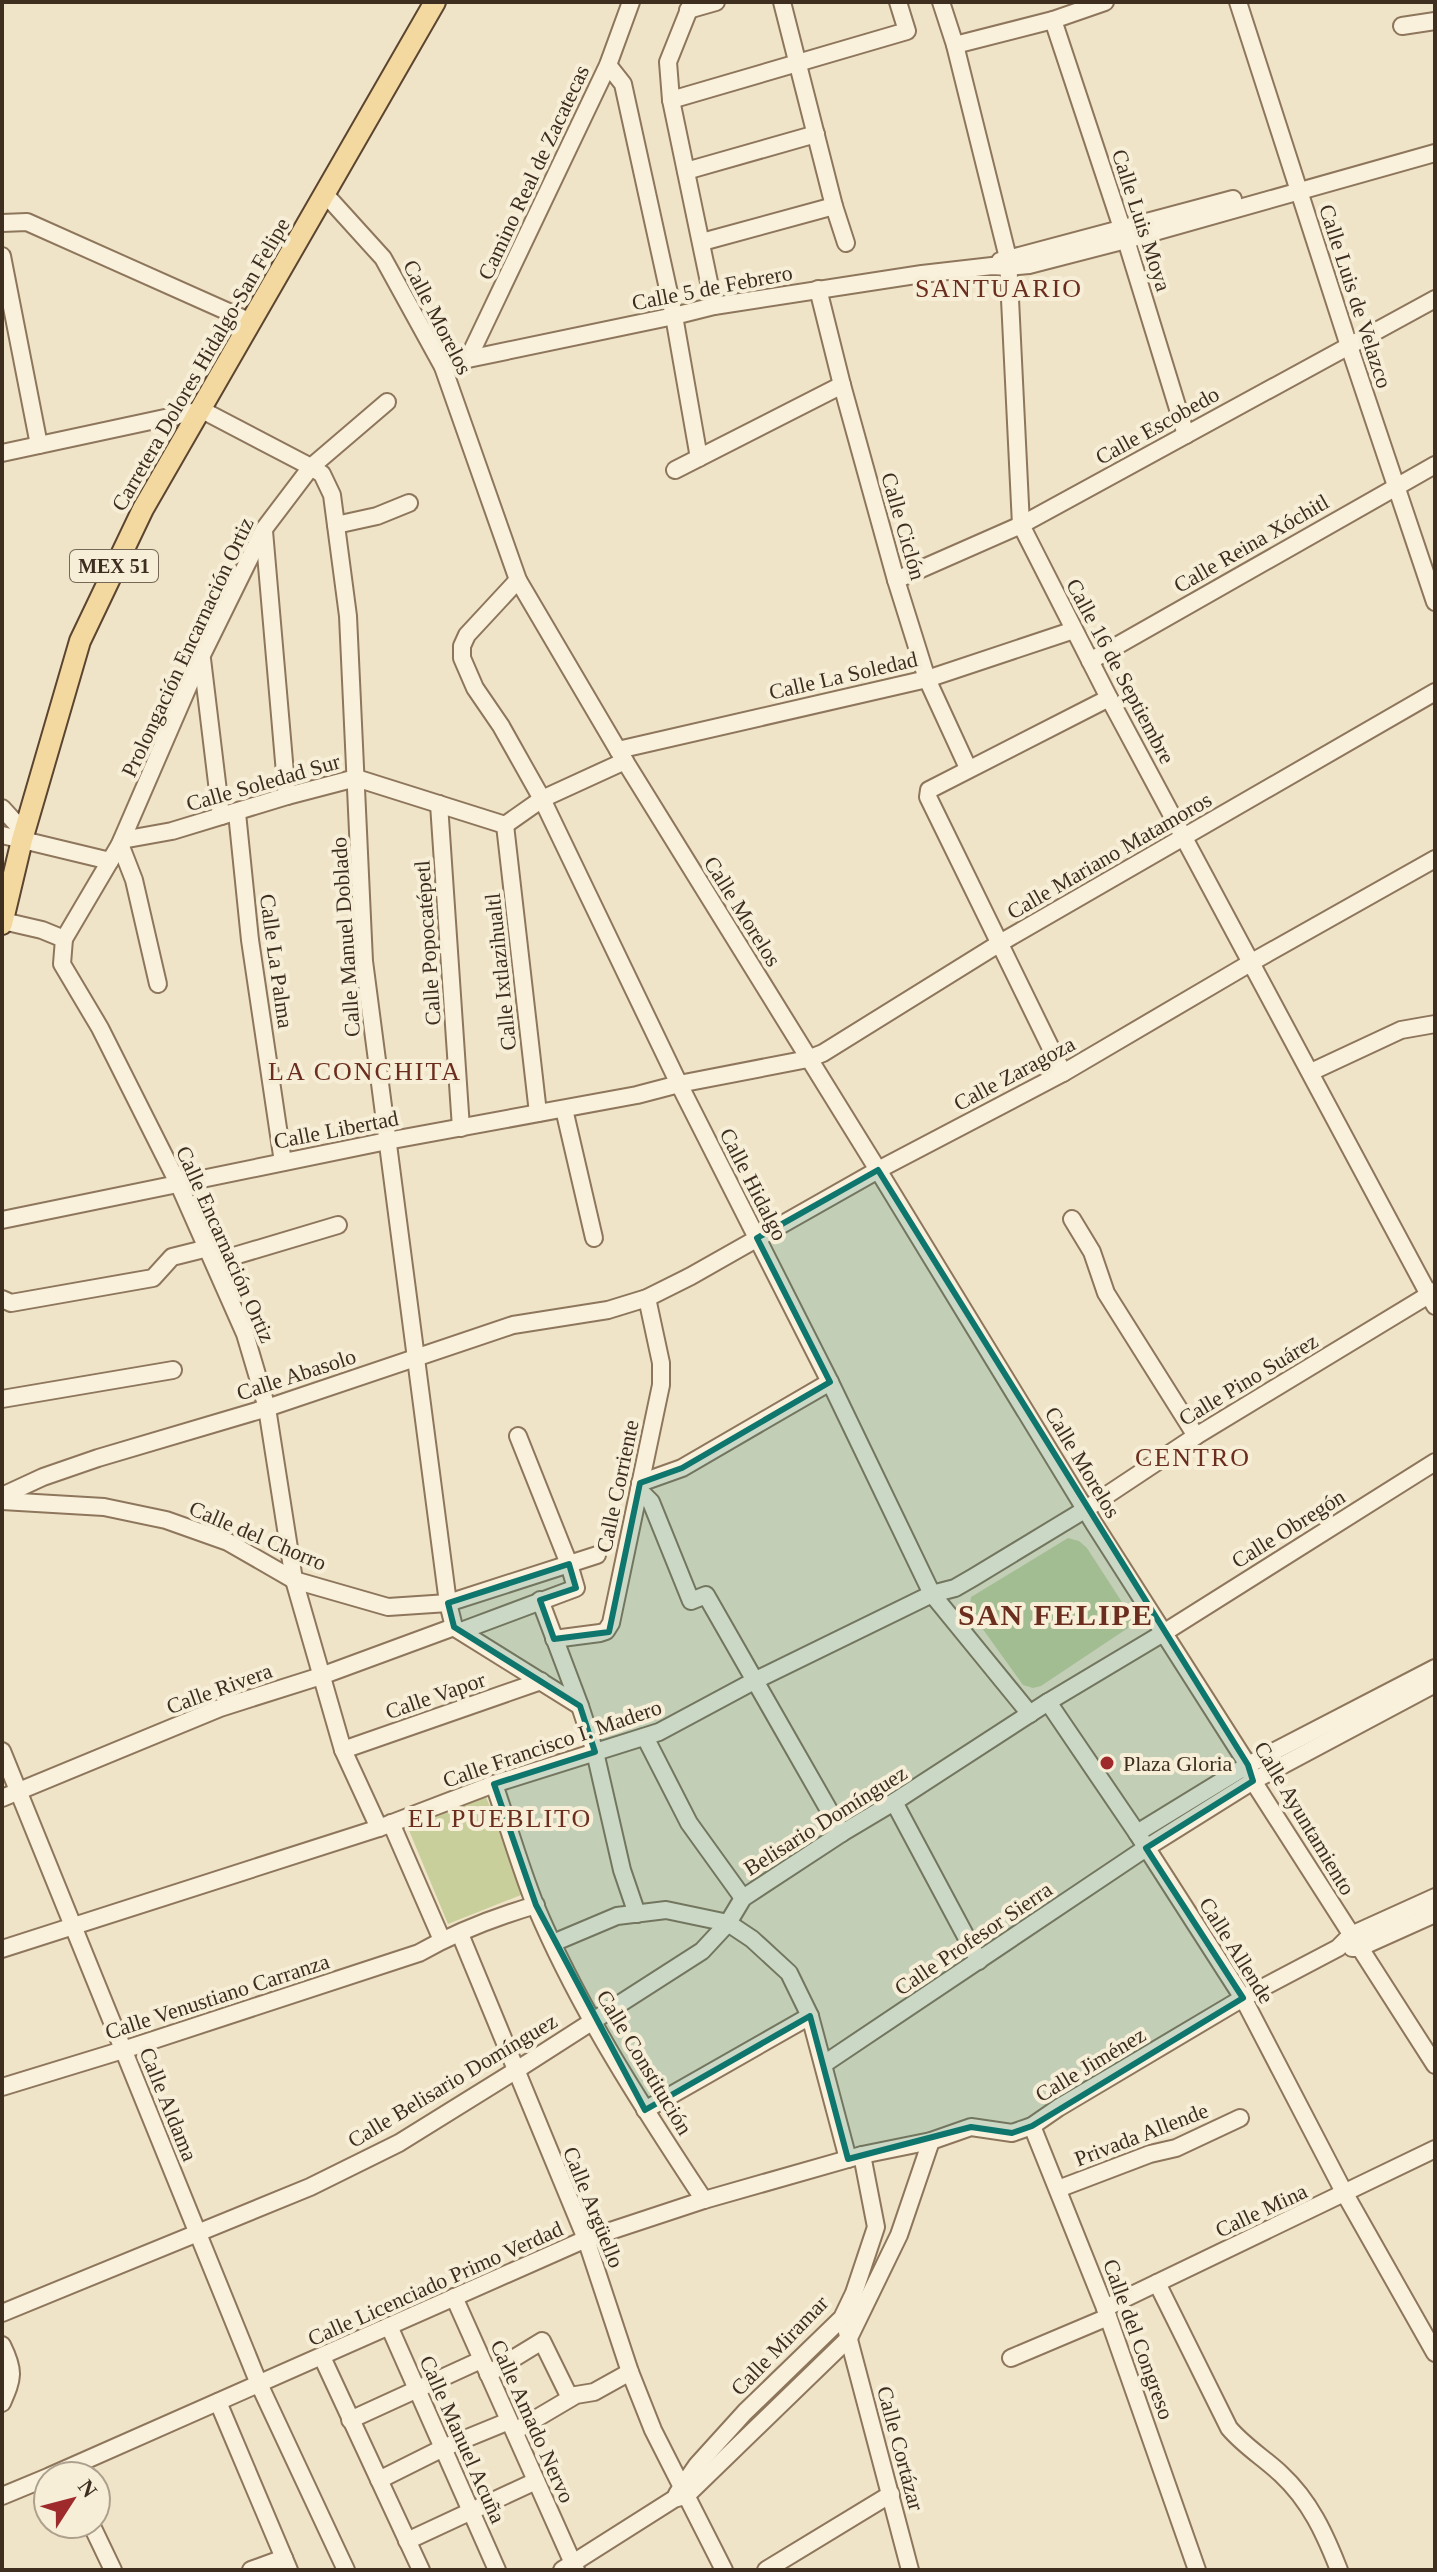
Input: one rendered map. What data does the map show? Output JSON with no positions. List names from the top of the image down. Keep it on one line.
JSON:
{"streets":{"main road":["Carretera Dolores Hidalgo-San Felipe","MEX 51"],"street":["Camino Real de Zacatecas","Calle Luis Moya","Calle 5 de Febrero","Calle Luis de Velazco","Calle Morelos","Calle Escobedo","Calle Ciclón","Calle Reina Xóchitl","Prolongación Encarnación Ortiz","Calle 16 de Septiembre","Calle La Soledad","Calle Soledad Sur","Calle Mariano Matamoros","Calle Manuel Doblado","Calle Popocatépetl","Calle La Palma","Calle Ixtlazihualtl","Calle Zaragoza","Calle Libertad","Calle Hidalgo","Calle Encarnación Ortiz","Calle Abasolo","Calle Pino Suárez","Calle Corriente","Calle Obregón","Calle del Chorro","Calle Rivera","Calle Vapor","Calle Francisco I. Madero","Calle Ayuntamiento","Belisario Domínguez","Calle Profesor Sierra","Calle Allende","Calle Venustiano Carranza","Calle Constitución","Calle Jiménez","Calle Belisario Domínguez","Calle Aldama","Privada Allende","Calle Argüello","Calle Mina","Calle Licenciado Primo Verdad","Calle del Congreso","Calle Miramar","Calle Amado Nervo","Calle Manuel Acuña","Calle Cortázar"]},"crossings":[["Camino Real de Zacatecas","Calle 5 de Febrero"],["Calle Luis Moya","Calle 5 de Febrero"],["Calle Luis Moya","Calle Escobedo"],["Calle 5 de Febrero","Calle Luis de Velazco"],["Calle 5 de Febrero","Calle Morelos"],["Calle 5 de Febrero","Calle Ciclón"],["Calle 5 de Febrero","Calle 16 de Septiembre"],["Calle Luis de Velazco","Calle Escobedo"],["Calle Luis de Velazco","Calle Reina Xóchitl"],["Calle Morelos","Carretera Dolores Hidalgo-San Felipe"],["Calle Morelos","MEX 51"],["Calle Morelos","Calle La Soledad"],["Calle Morelos","Calle Mariano Matamoros"],["Calle Morelos","Calle Zaragoza"],["Calle Morelos","Calle Hidalgo"],["Calle Morelos","Calle Pino Suárez"],["Calle Morelos","Calle Obregón"],["Calle Morelos","Calle Francisco I. Madero"],["Calle Morelos","Calle Ayuntamiento"],["Carretera Dolores Hidalgo-San Felipe","MEX 51"],["Carretera Dolores Hidalgo-San Felipe","Calle Manuel Doblado"],["Calle Escobedo","Calle Ciclón"],["Calle Escobedo","Calle 16 de Septiembre"],["Calle Ciclón","Calle La Soledad"],["Calle Reina Xóchitl","Calle 16 de Septiembre"],["Prolongación Encarnación Ortiz","Calle Soledad Sur"],["Prolongación Encarnación Ortiz","Calle Manuel Doblado"],["Prolongación Encarnación Ortiz","Calle La Palma"],["Prolongación Encarnación Ortiz","Calle Encarnación Ortiz"],["Calle 16 de Septiembre","Calle La Soledad"],["Calle 16 de Septiembre","Calle Mariano Matamoros"],["Calle 16 de Septiembre","Calle Zaragoza"],["Calle 16 de Septiembre","Calle Pino Suárez"],["Calle La Soledad","Calle Soledad Sur"],["Calle La Soledad","Calle Ixtlazihualtl"],["Calle La Soledad","Calle Hidalgo"],["Calle Soledad Sur","Calle Manuel Doblado"],["Calle Soledad Sur","Calle Popocatépetl"],["Calle Soledad Sur","Calle La Palma"],["Calle Soledad Sur","Calle Ixtlazihualtl"],["Calle Mariano Matamoros","Calle Libertad"],["Calle Mariano Matamoros","Calle Hidalgo"],["Calle Manuel Doblado","Calle Libertad"],["Calle Manuel Doblado","Calle Abasolo"],["Calle Manuel Doblado","Calle del Chorro"],["Calle Manuel Doblado","Calle Rivera"],["Calle Popocatépetl","Calle Libertad"],["Calle La Palma","Calle Libertad"],["Calle Ixtlazihualtl","Calle Libertad"],["Calle Zaragoza","Calle Hidalgo"],["Calle Zaragoza","Calle Abasolo"],["Calle Zaragoza","Calle Corriente"],["Calle Libertad","Calle Hidalgo"],["Calle Libertad","Calle Encarnación Ortiz"],["Calle Hidalgo","Calle Francisco I. Madero"],["Calle Hidalgo","Belisario Domínguez"],["Calle Encarnación Ortiz","Calle Abasolo"],["Calle Encarnación Ortiz","Calle del Chorro"],["Calle Encarnación Ortiz","Calle Rivera"],["Calle Encarnación Ortiz","Calle Vapor"],["Calle Encarnación Ortiz","Calle Francisco I. Madero"],["Calle Encarnación Ortiz","Calle Venustiano Carranza"],["Calle Abasolo","Calle del Chorro"],["Calle Pino Suárez","Calle Francisco I. Madero"],["Calle Corriente","Calle del Chorro"],["Calle Corriente","Calle Rivera"],["Calle Obregón","Calle Ayuntamiento"],["Calle Rivera","Calle Aldama"],["Calle Francisco I. Madero","Belisario Domínguez"],["Calle Francisco I. Madero","Calle Constitución"],["Calle Francisco I. Madero","Calle Aldama"],["Calle Ayuntamiento","Calle Profesor Sierra"],["Calle Ayuntamiento","Calle Jiménez"],["Belisario Domínguez","Calle Allende"],["Belisario Domínguez","Calle Belisario Domínguez"],["Calle Profesor Sierra","Calle Allende"],["Calle Profesor Sierra","Calle Miramar"],["Calle Allende","Calle Jiménez"],["Calle Allende","Calle Mina"],["Calle Venustiano Carranza","Calle Constitución"],["Calle Venustiano Carranza","Calle Aldama"],["Calle Venustiano Carranza","Calle Argüello"],["Calle Constitución","Calle Belisario Domínguez"],["Calle Constitución","Calle Licenciado Primo Verdad"],["Calle Jiménez","Calle Licenciado Primo Verdad"],["Calle Jiménez","Calle del Congreso"],["Calle Jiménez","Calle Miramar"],["Calle Belisario Domínguez","Calle Aldama"],["Calle Belisario Domínguez","Calle Argüello"],["Calle Belisario Domínguez","Calle Miramar"],["Calle Aldama","Calle Licenciado Primo Verdad"],["Privada Allende","Calle del Congreso"],["Calle Argüello","Calle Licenciado Primo Verdad"],["Calle Argüello","Calle Miramar"],["Calle Mina","Calle del Congreso"],["Calle Licenciado Primo Verdad","Calle Miramar"],["Calle Licenciado Primo Verdad","Calle Amado Nervo"],["Calle Licenciado Primo Verdad","Calle Manuel Acuña"],["Calle Miramar","Calle Amado Nervo"],["Calle Miramar","Calle Cortázar"]],"districts":["SANTUARIO","LA CONCHITA","CENTRO","SAN FELIPE","EL PUEBLITO"],"places":["Plaza Gloria"],"north":"top right"}
